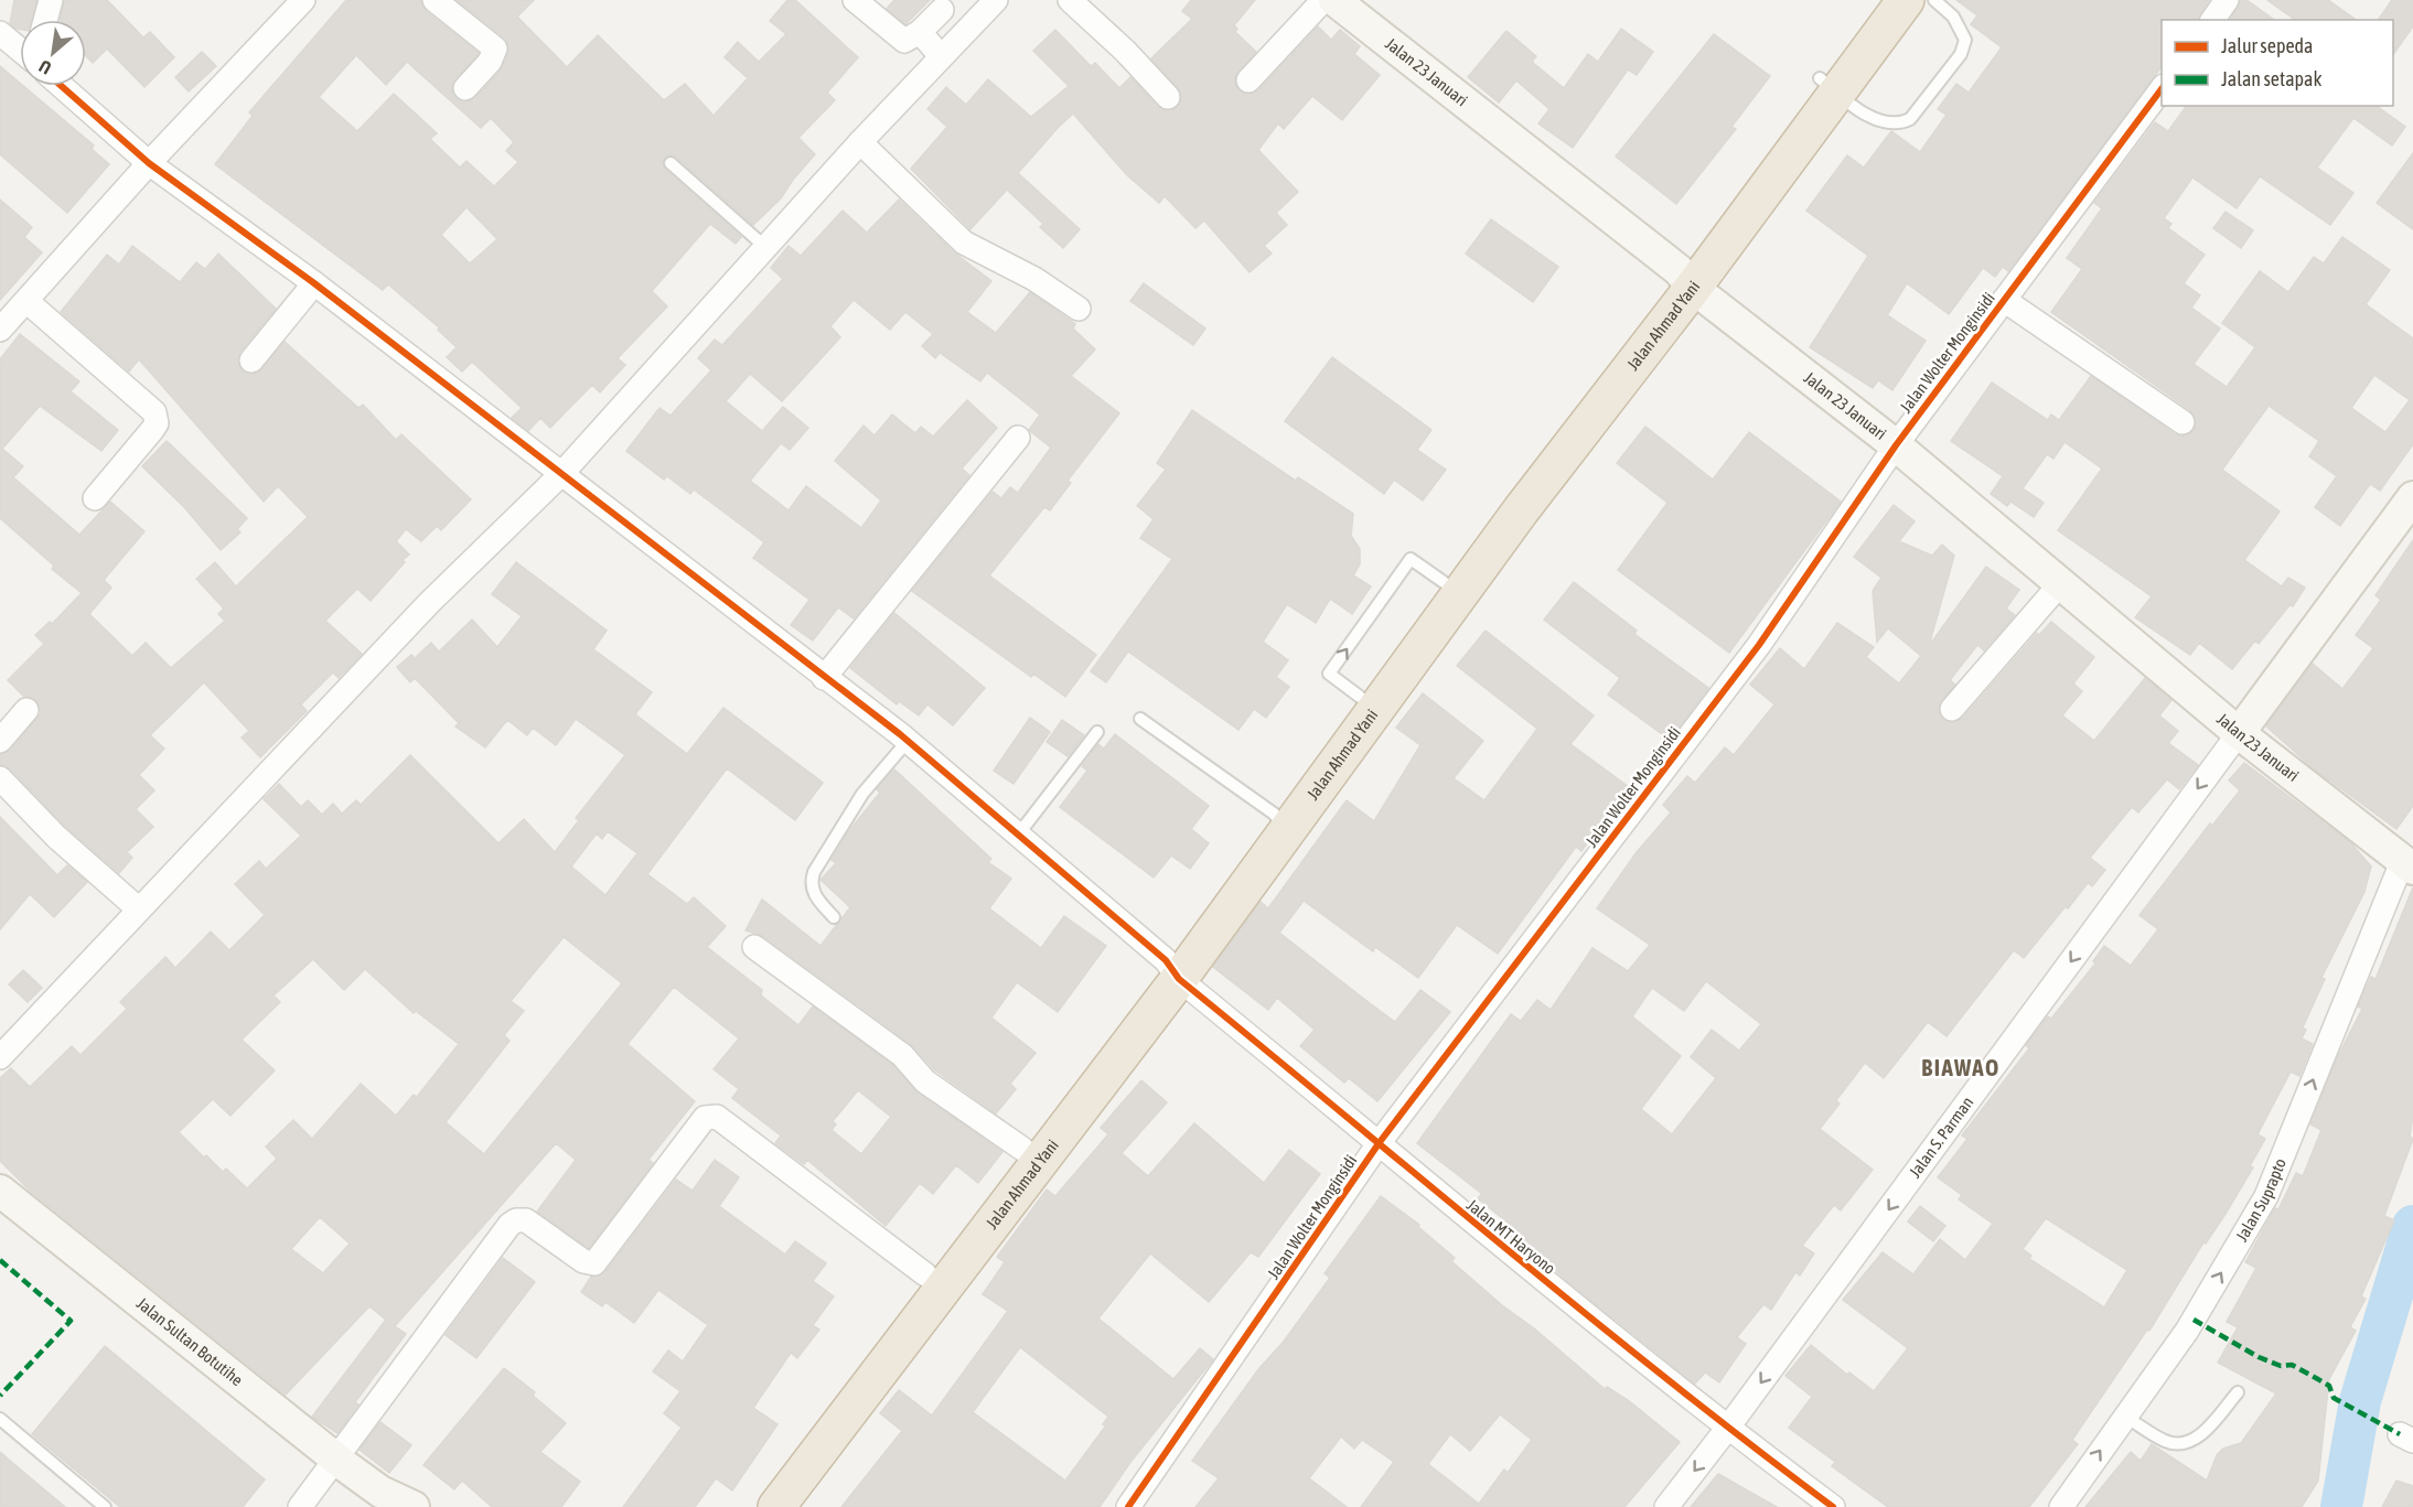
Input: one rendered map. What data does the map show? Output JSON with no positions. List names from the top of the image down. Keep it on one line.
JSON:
{"streets":{"highway":["Jalan Ahmad Yani"],"street":["Jalan 23 Januari","Jalan Wolter Monginsidi","Jalan S. Parman","Jalan Suprapto","Jalan MT Haryono","Jalan Sultan Botutihe"]},"crossings":[["Jalan 23 Januari","Jalan Ahmad Yani"],["Jalan 23 Januari","Jalan Wolter Monginsidi"],["Jalan 23 Januari","Jalan S. Parman"],["Jalan 23 Januari","Jalan Suprapto"],["Jalan Ahmad Yani","Jalan MT Haryono"],["Jalan Wolter Monginsidi","Jalan MT Haryono"],["Jalan S. Parman","Jalan MT Haryono"]],"one_way":["Jalan S. Parman","Jalan Suprapto"],"districts":["BIAWAO"],"legend":["Jalur sepeda","Jalan setapak"],"north":"bottom left"}
